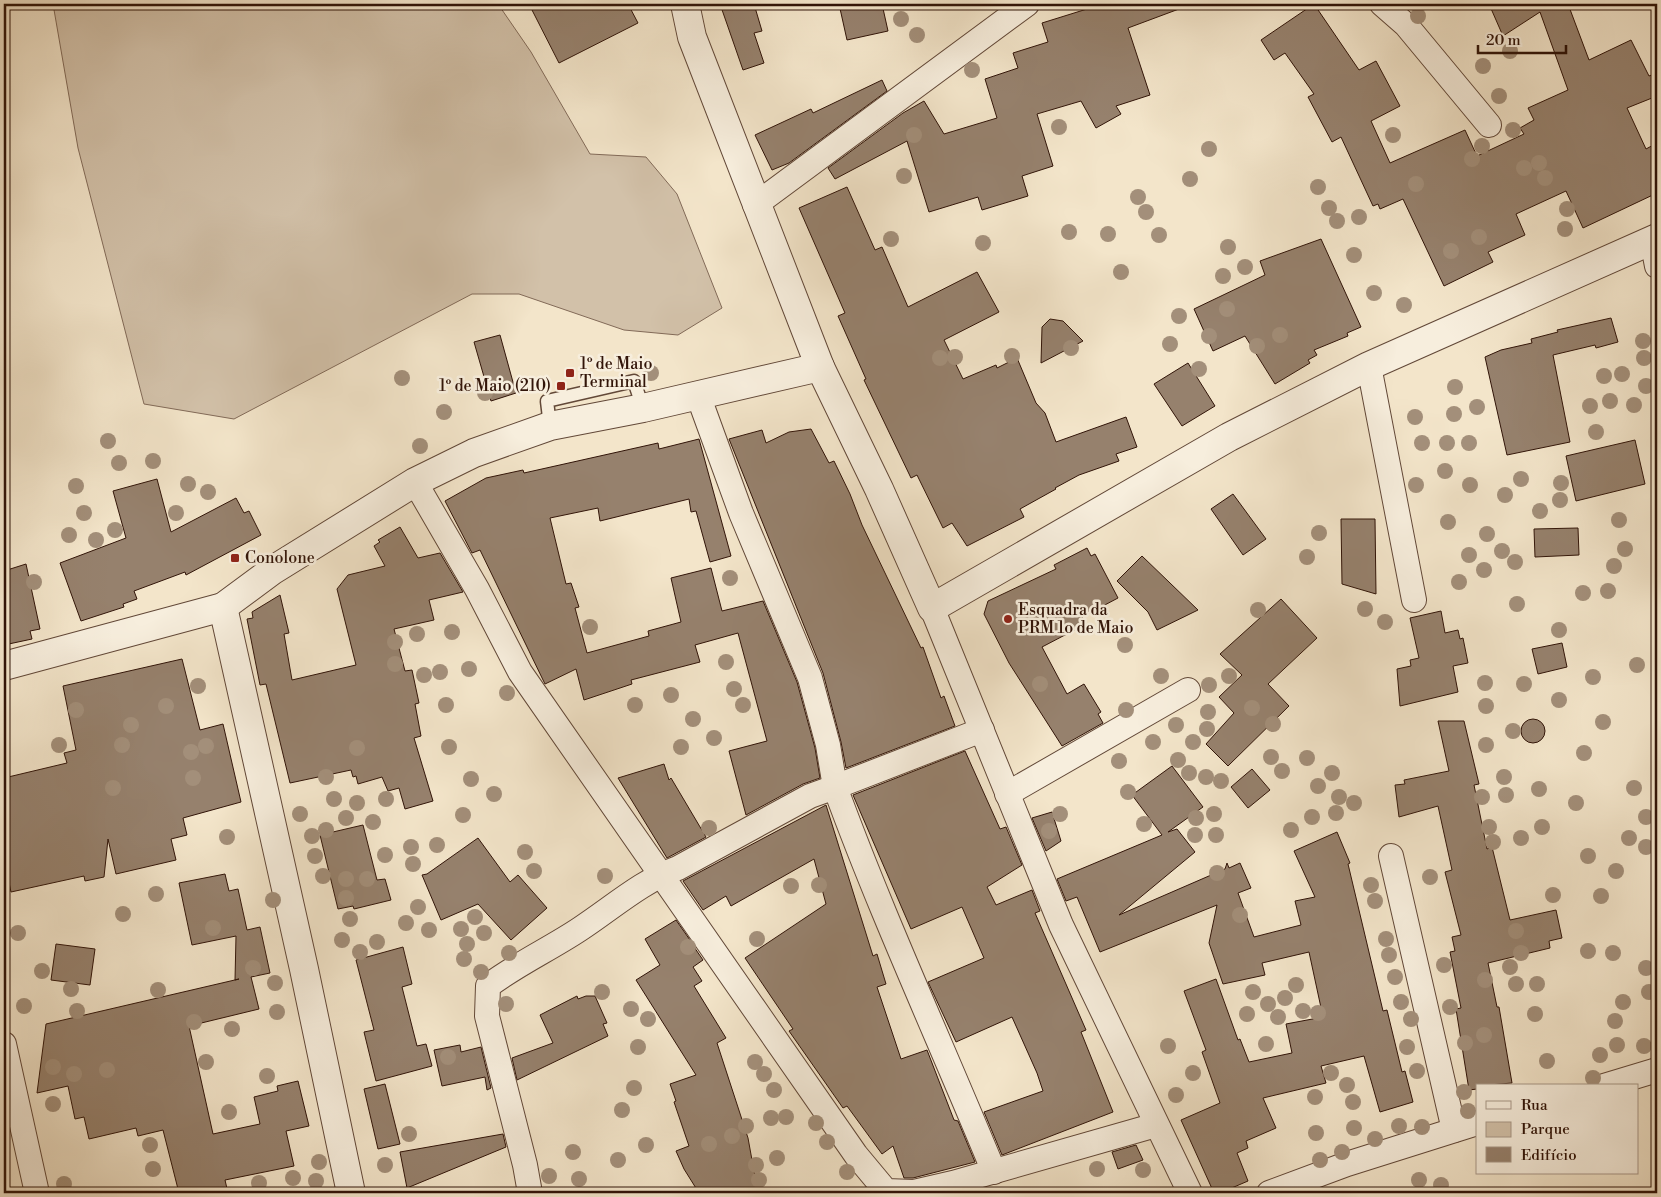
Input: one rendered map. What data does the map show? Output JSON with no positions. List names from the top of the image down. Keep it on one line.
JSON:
{"places":{"transit":["1º de Maio Terminal","1º de Maio (210)","Conolone"],"other":["Esquadra da PRM 1o de Maio"]},"legend":["Rua","Parque","Edifício"],"scale_bar":"20 m"}
